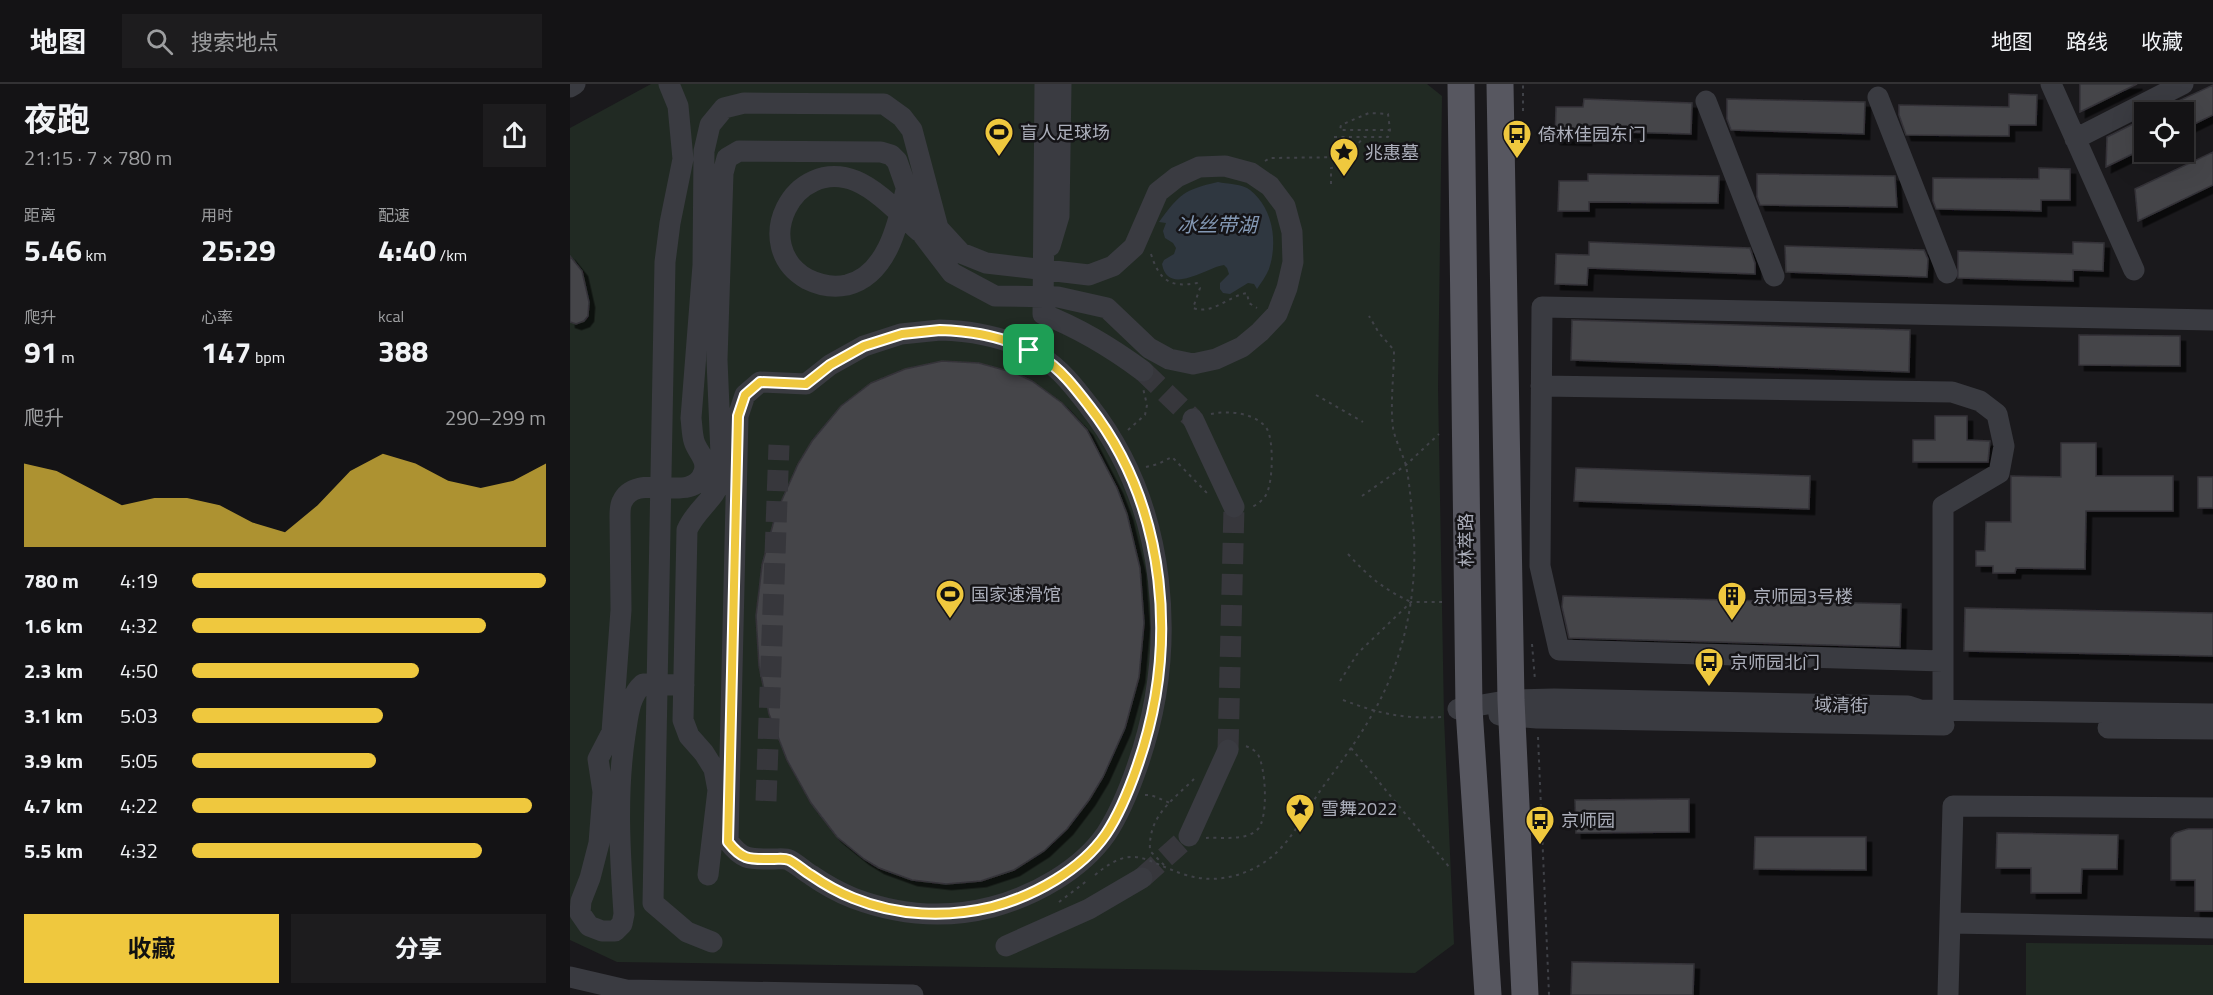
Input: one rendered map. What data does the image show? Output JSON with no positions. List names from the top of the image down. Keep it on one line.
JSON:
{"streets":{"main road":["林萃路"],"street":["域清街"]},"crossings":[["林萃路","域清街"]],"water":["冰丝带湖"],"places":{"sports":["盲人足球场","国家速滑馆"],"bus stop":["倚林佳园东门","京师园北门","京师园"],"place":["兆惠墓","雪舞2022"],"building":["京师园3号楼"]},"page":{"header":"地图","search":"搜索地点","nav":["地图","路线","收藏"],"heading":["夜跑","21:15 · 7 × 780 m"],"stats":[["距离","5.46 km"],["用时","25:29"],["配速","4:40 /km"],["爬升","91 m"],["心率","147 bpm"],["kcal","388"]],"chart":["爬升","290–299 m"],"list":[{"name":"780 m","note":"4:19"},{"name":"1.6 km","note":"4:32"},{"name":"2.3 km","note":"4:50"},{"name":"3.1 km","note":"5:03"},{"name":"3.9 km","note":"5:05"},{"name":"4.7 km","note":"4:22"},{"name":"5.5 km","note":"4:32"}],"buttons":["收藏","分享"]}}
